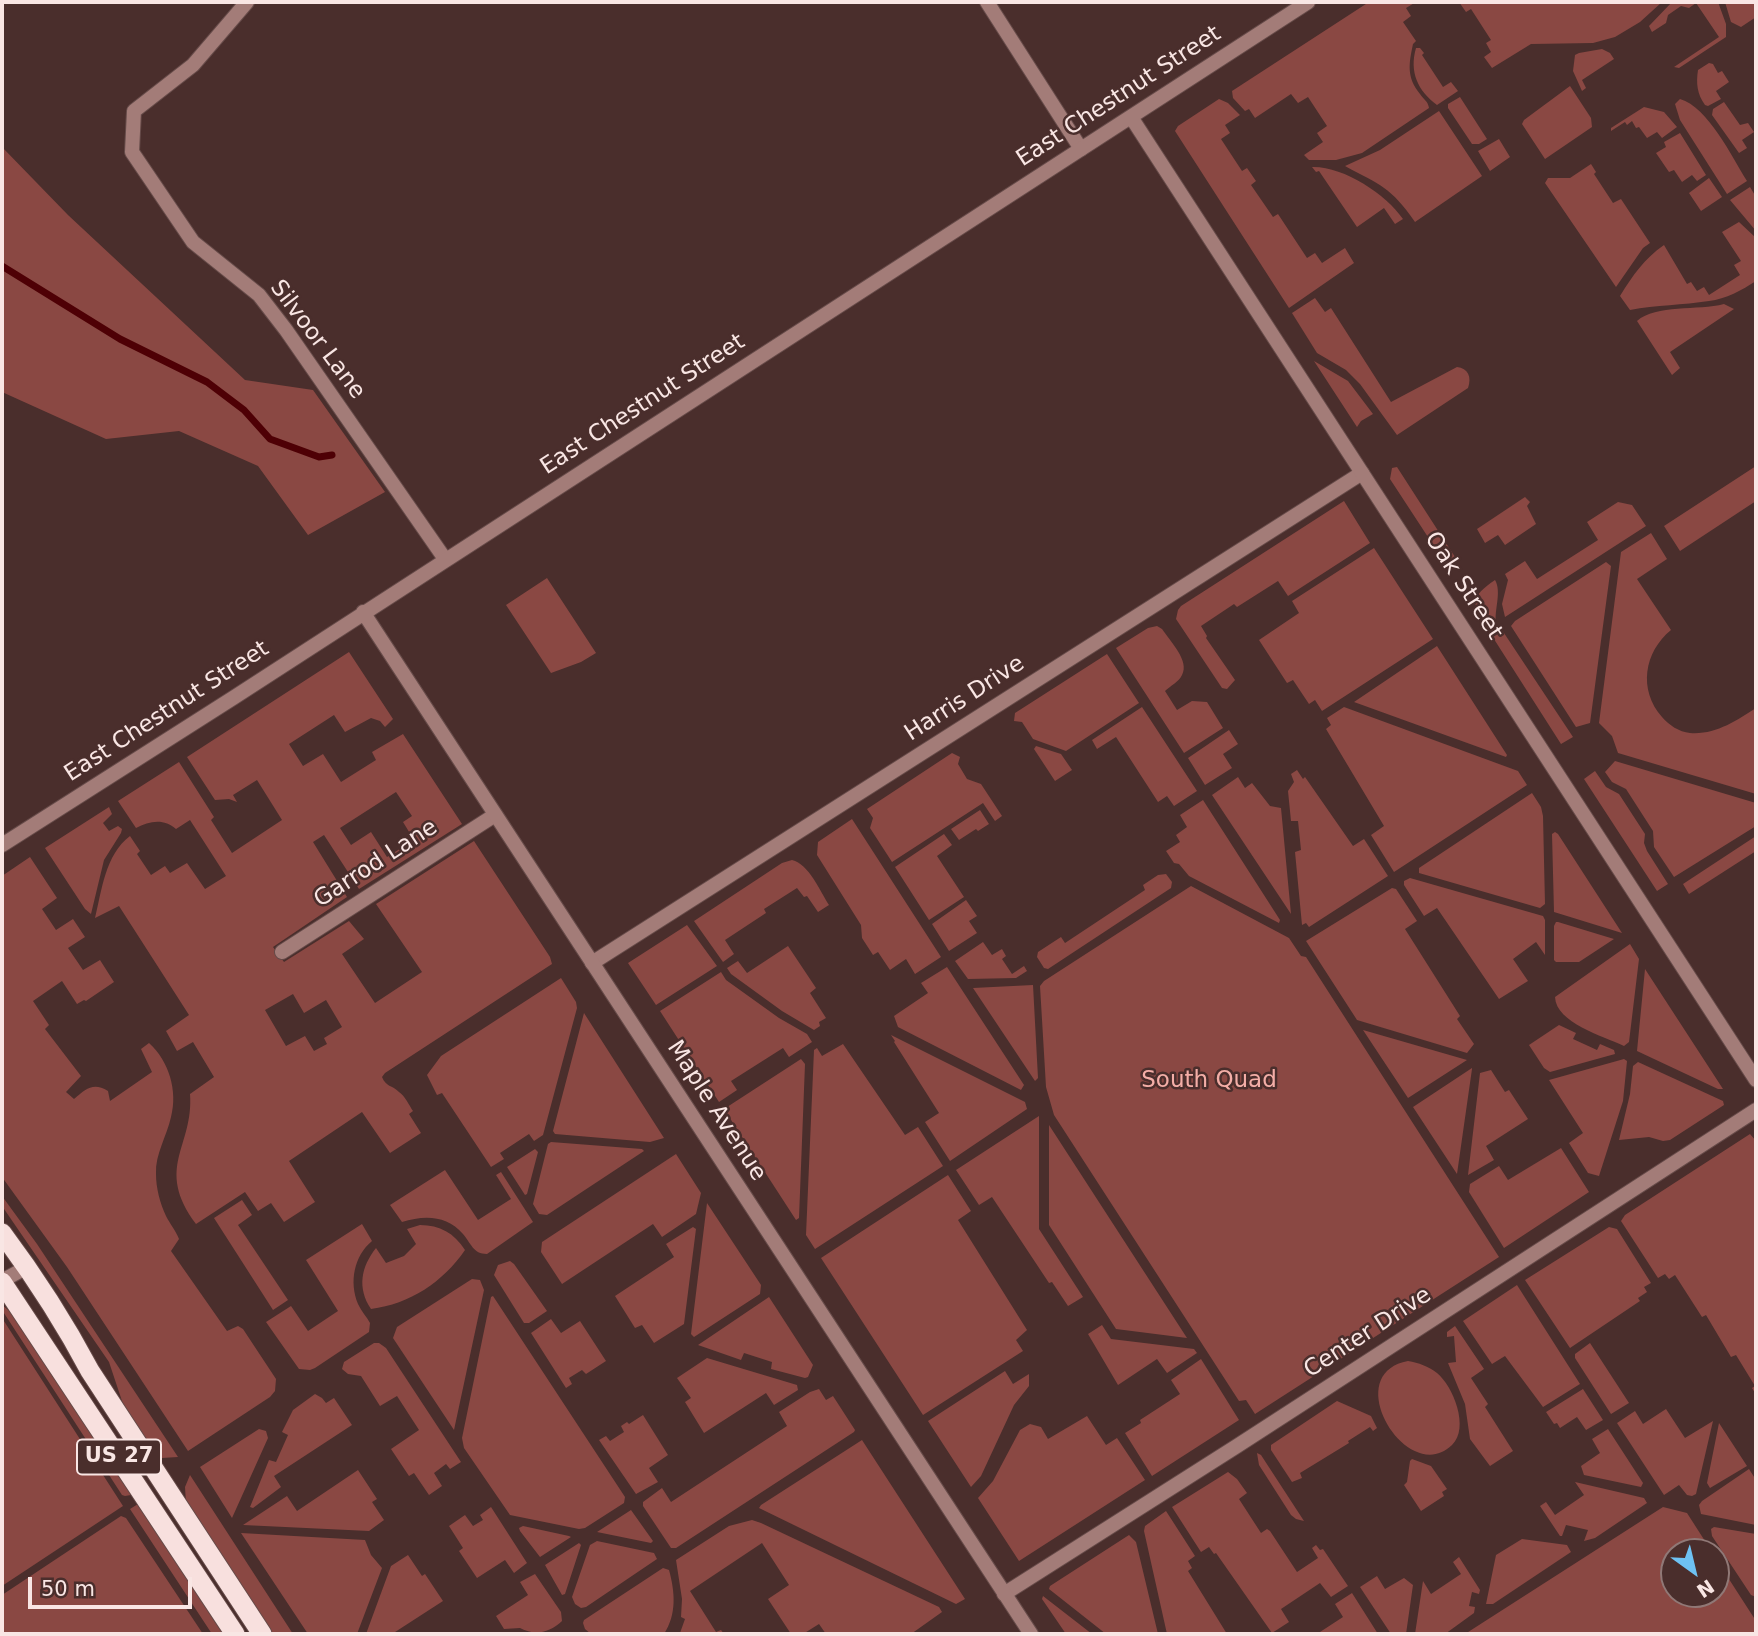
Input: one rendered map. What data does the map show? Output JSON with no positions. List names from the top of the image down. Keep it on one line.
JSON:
{"streets":{"highway":["US 27"],"street":["East Chestnut Street","Silvoor Lane","Oak Street","Harris Drive","Garrod Lane","Maple Avenue","Center Drive"]},"crossings":[["East Chestnut Street","Silvoor Lane"],["East Chestnut Street","Oak Street"],["East Chestnut Street","Maple Avenue"],["Oak Street","Harris Drive"],["Harris Drive","Maple Avenue"],["Garrod Lane","Maple Avenue"],["Maple Avenue","Center Drive"]],"parks":["South Quad"],"scale_bar":"50 m","north":"bottom right"}
